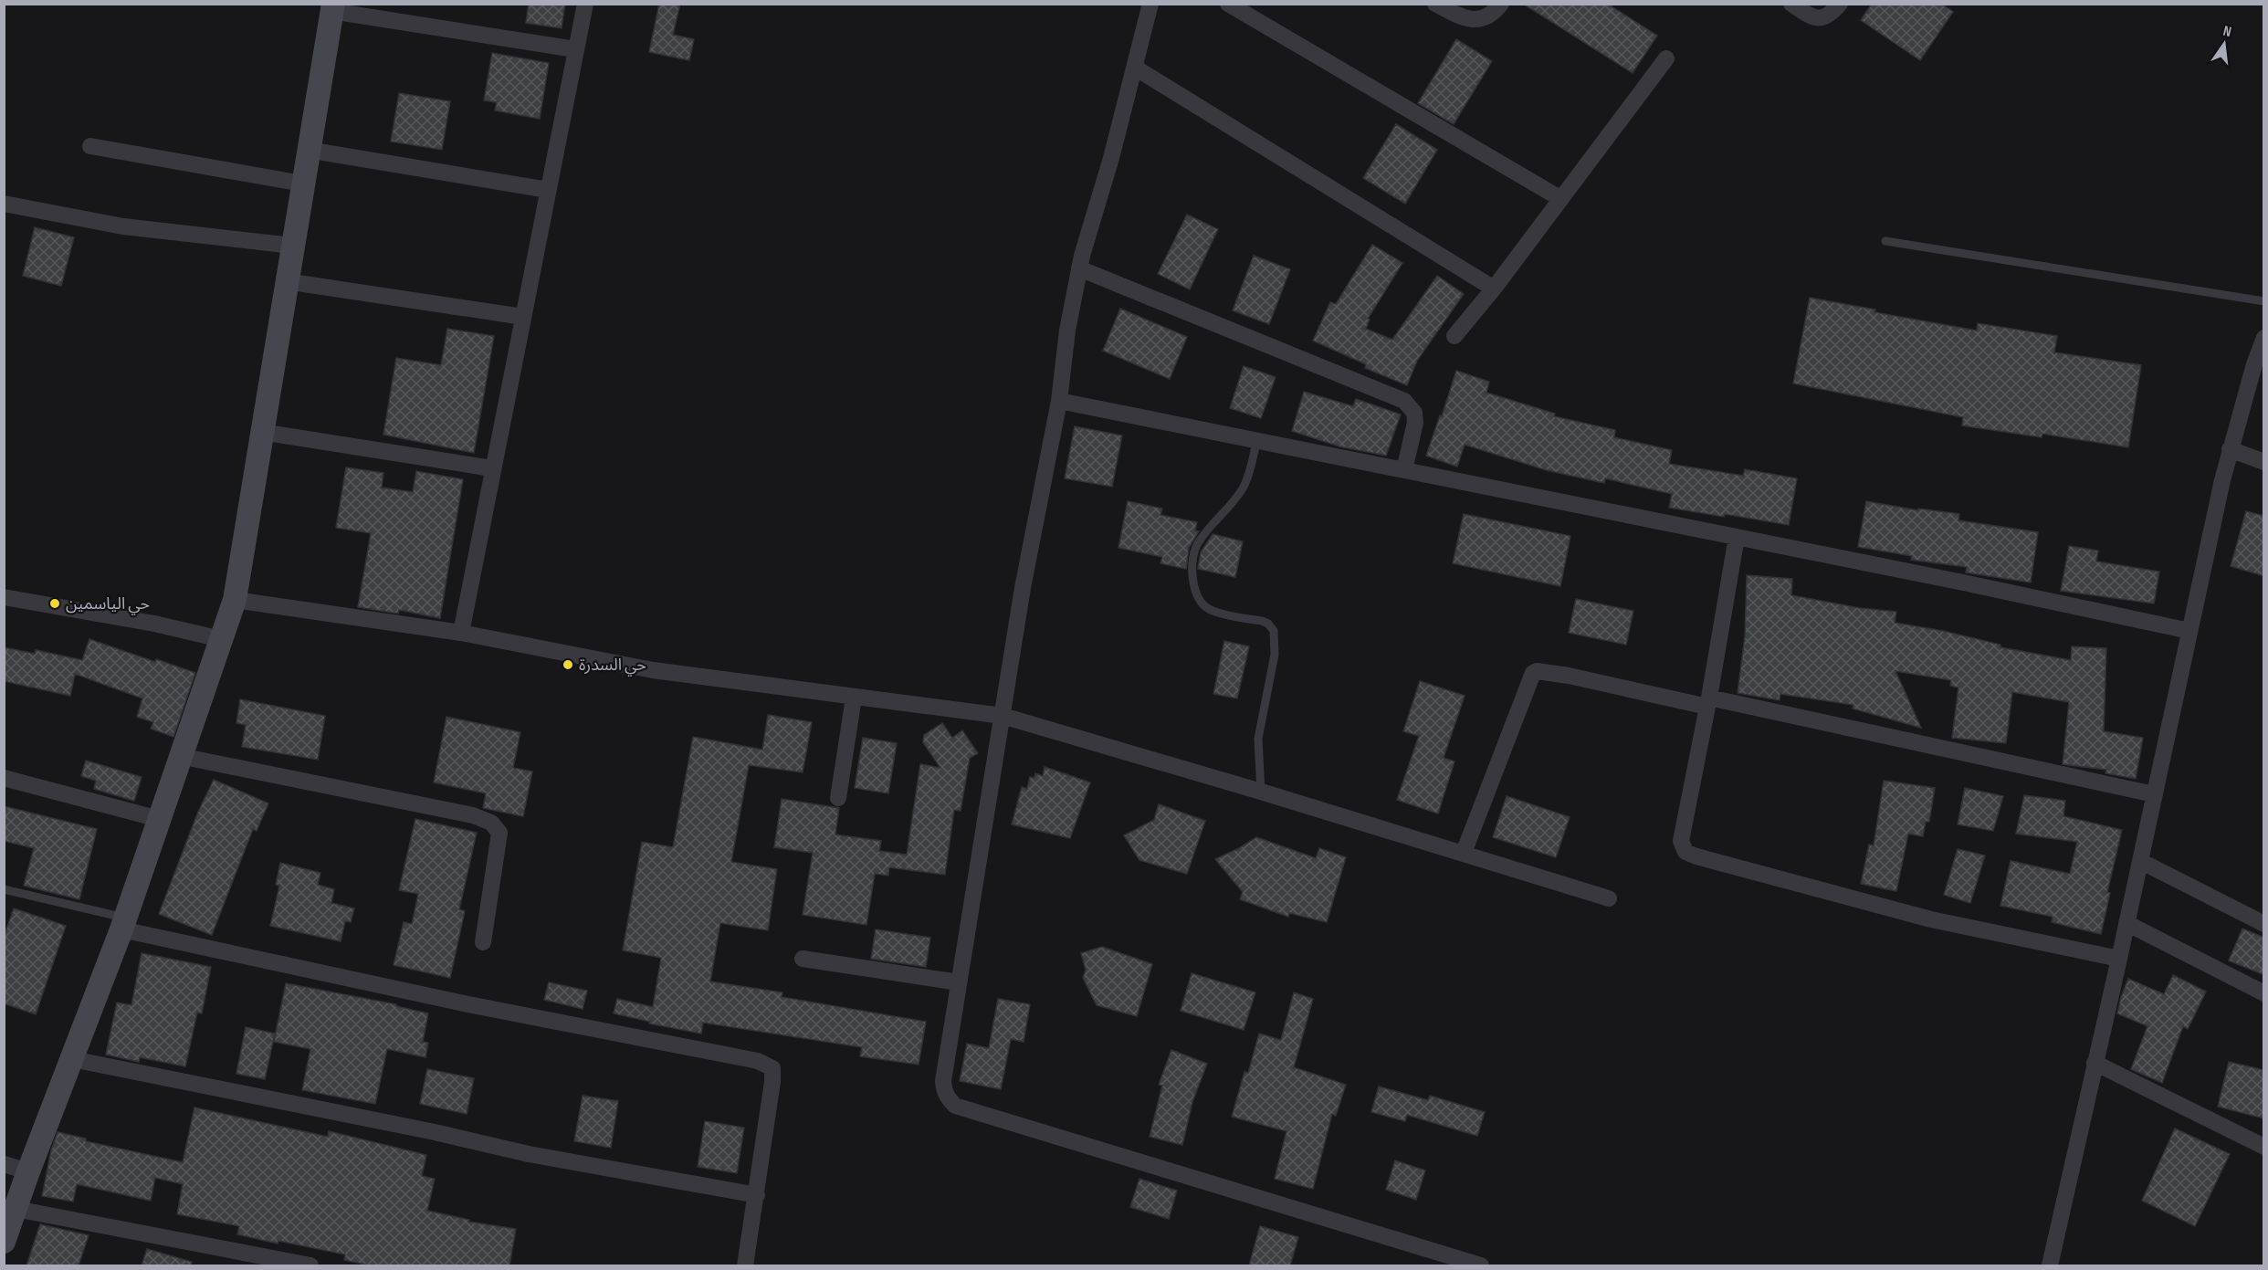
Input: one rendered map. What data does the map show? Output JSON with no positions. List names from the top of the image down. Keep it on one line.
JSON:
{"places":["حي الياسمين","حي السدرة"],"north":"top"}
